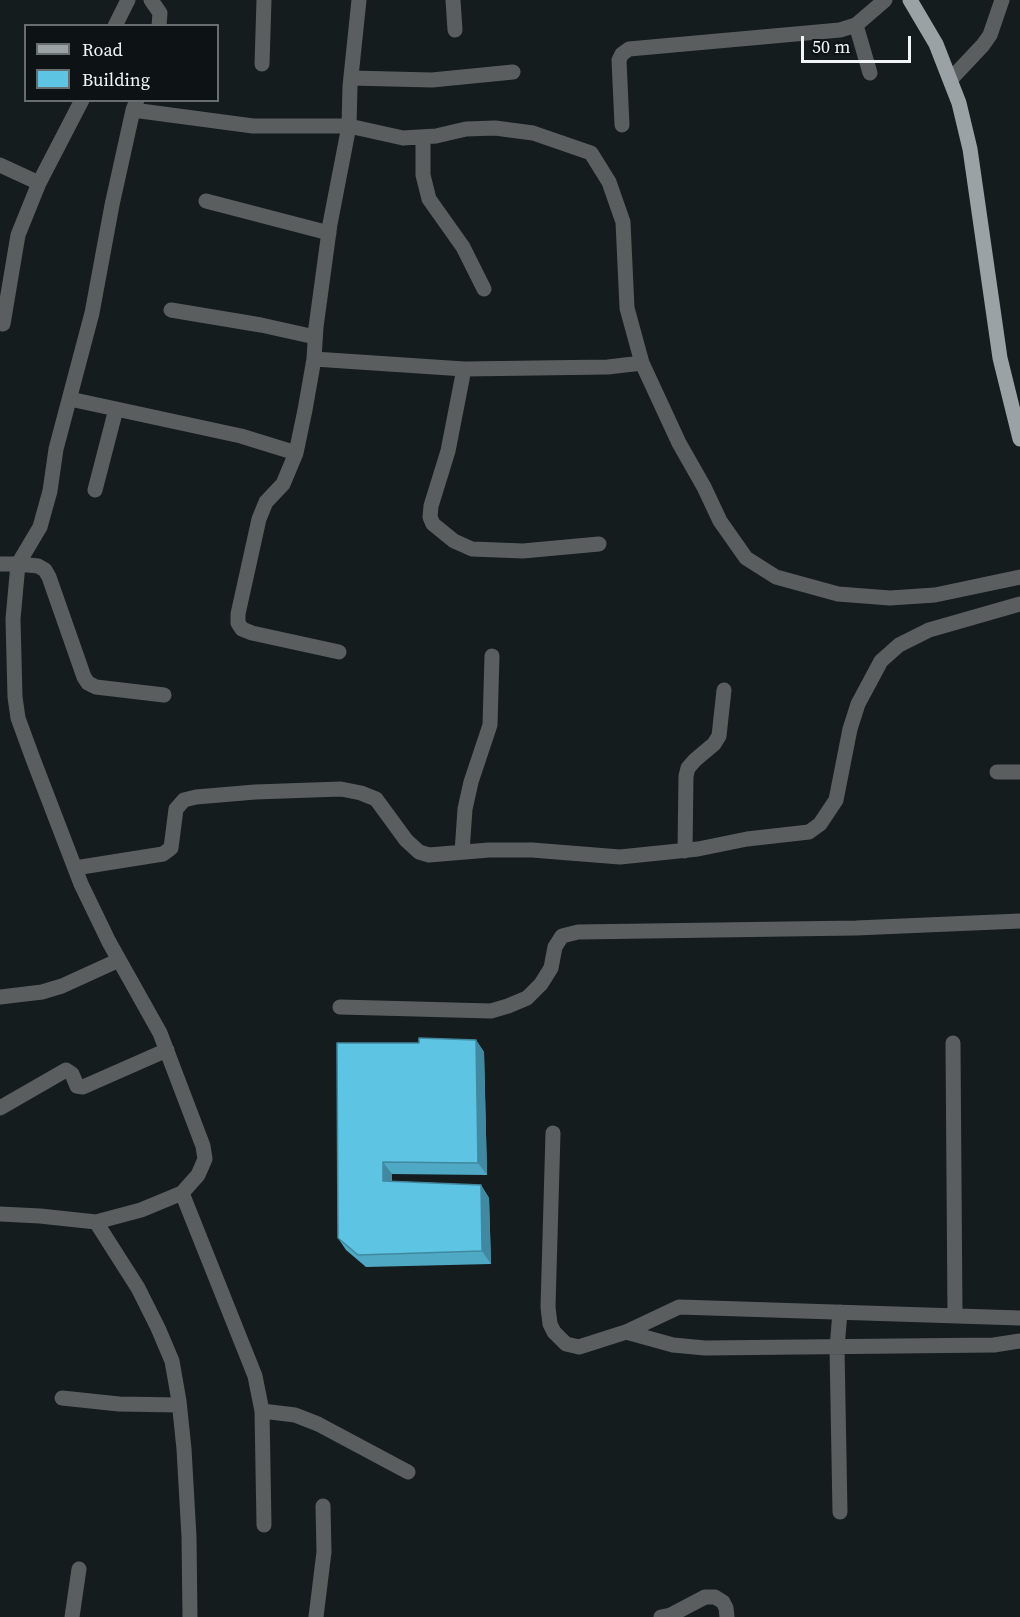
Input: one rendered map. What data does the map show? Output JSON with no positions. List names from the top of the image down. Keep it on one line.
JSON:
{"legend":["Road","Building"],"scale_bar":"50 m"}
